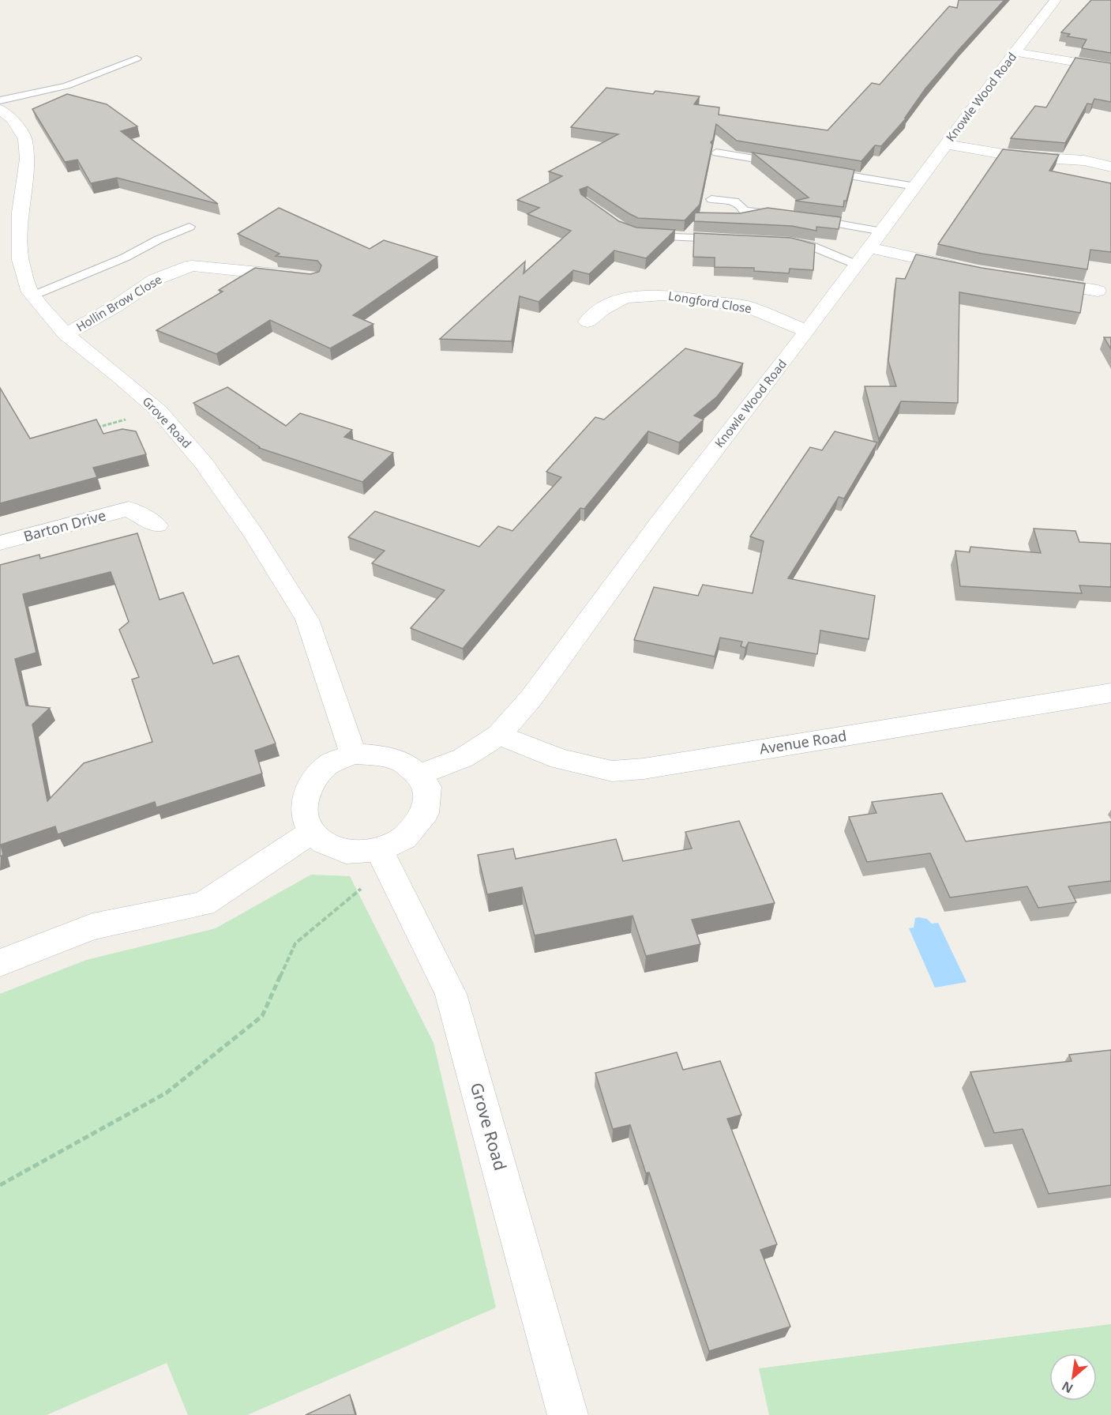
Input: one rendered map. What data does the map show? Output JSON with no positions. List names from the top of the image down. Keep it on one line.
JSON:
{"streets":{"street":["Knowle Wood Road","Longford Close","Hollin Brow Close","Grove Road","Barton Drive","Avenue Road"]},"crossings":[["Knowle Wood Road","Longford Close"],["Knowle Wood Road","Grove Road"],["Knowle Wood Road","Avenue Road"],["Hollin Brow Close","Grove Road"]],"north":"bottom left"}
